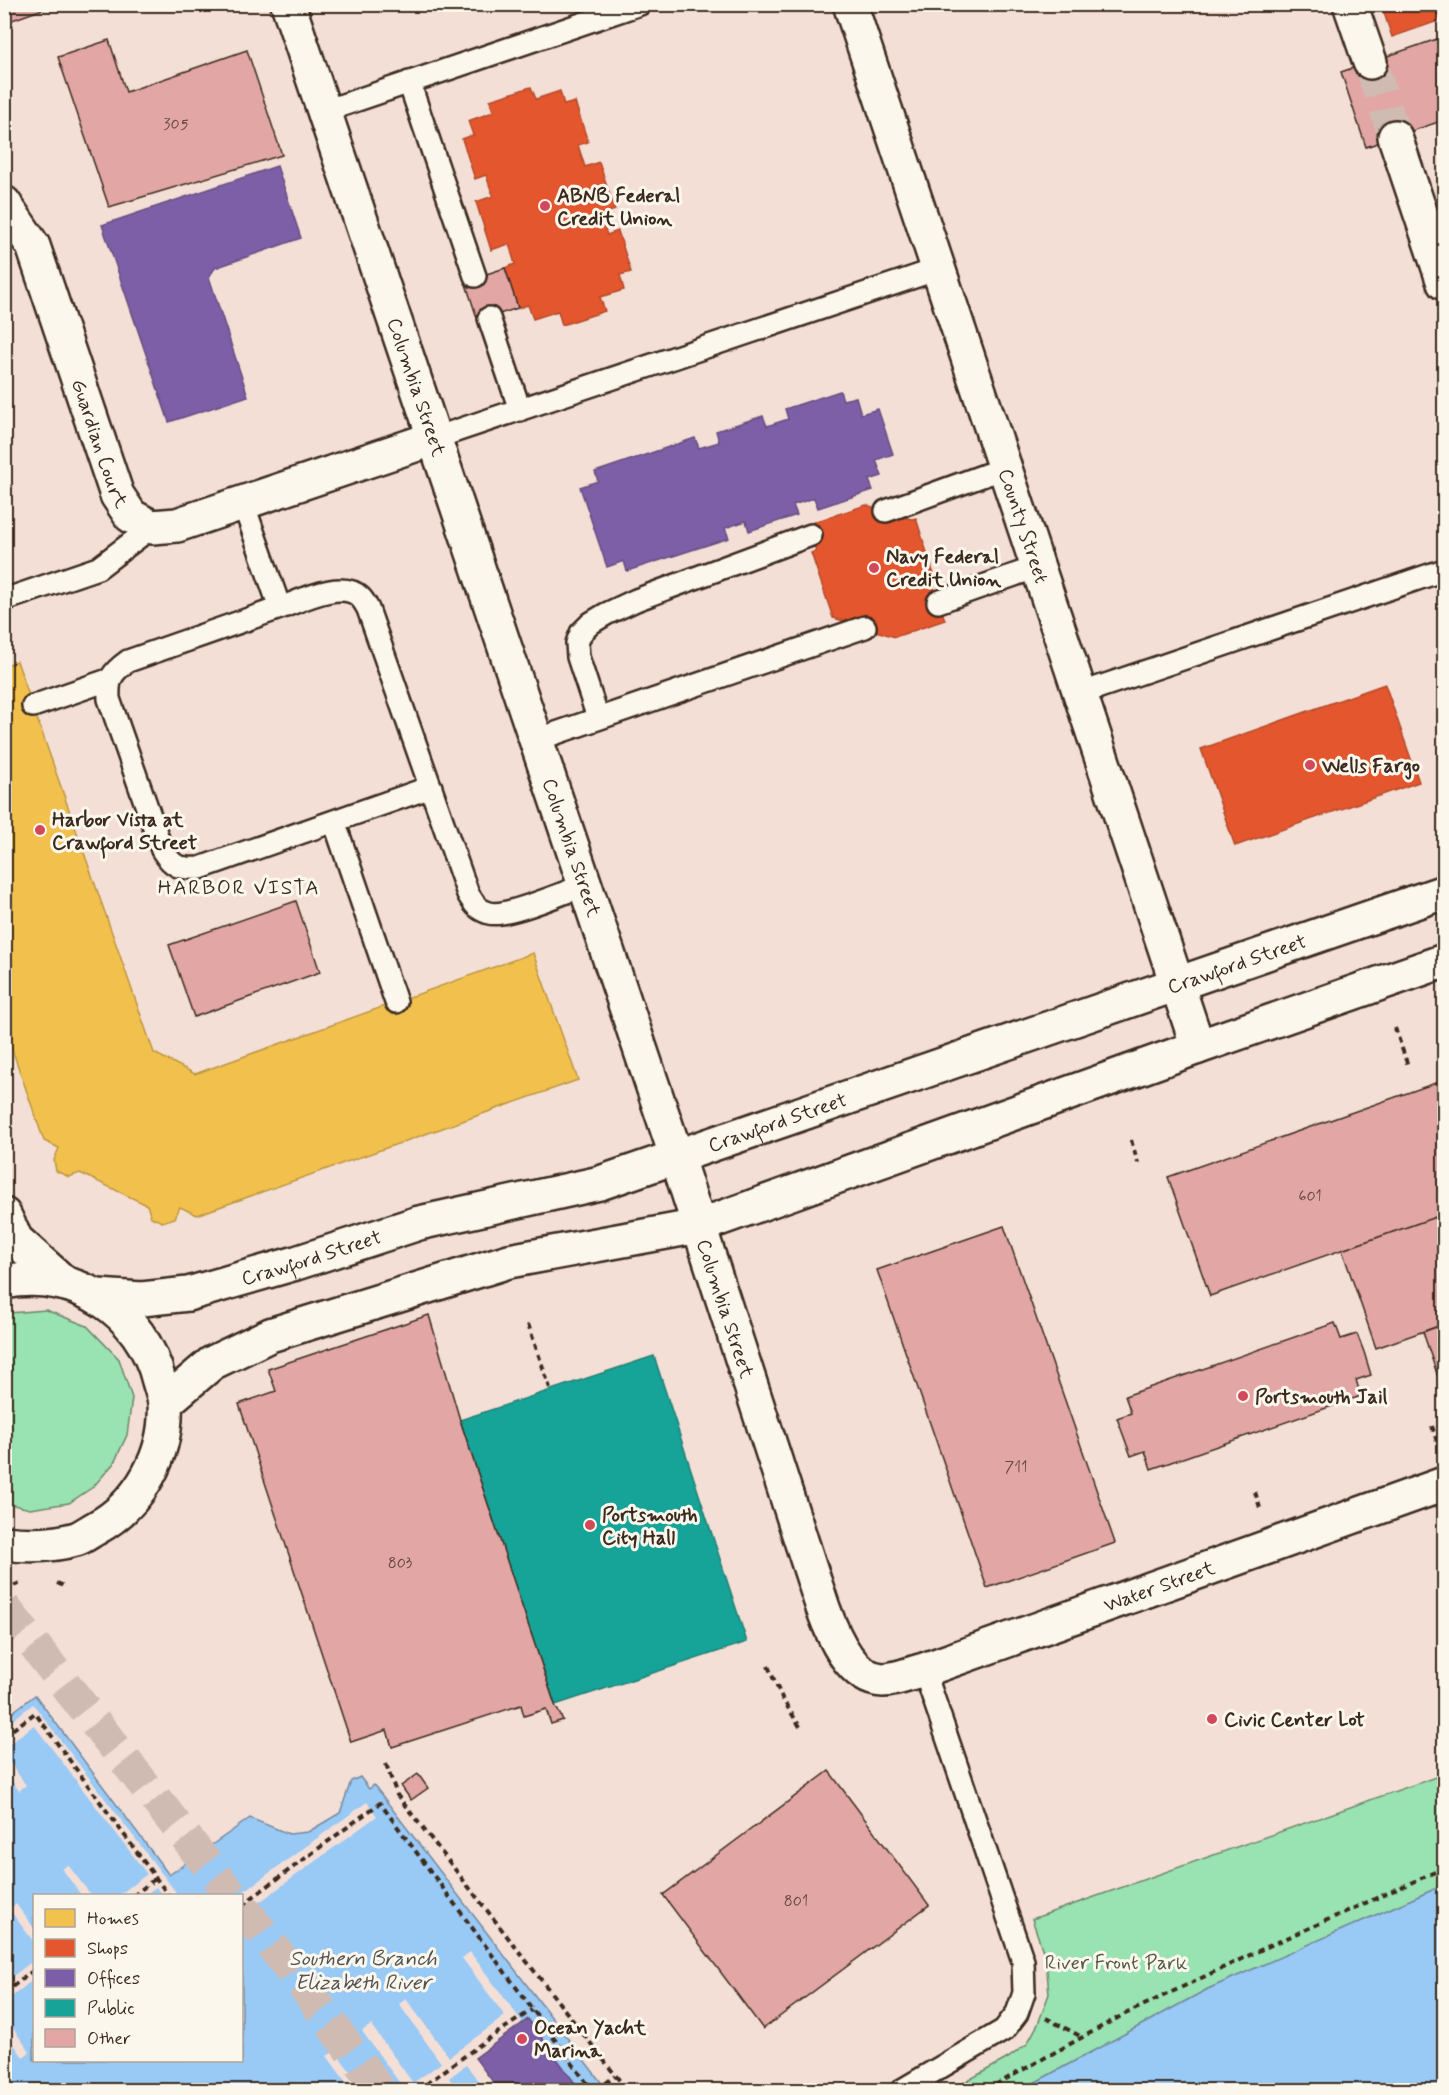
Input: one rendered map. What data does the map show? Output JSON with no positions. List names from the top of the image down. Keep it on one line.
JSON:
{"streets":{"street":["Columbia Street","Guardian Court","County Street","Crawford Street","Water Street"]},"crossings":[["Columbia Street","Crawford Street"],["Columbia Street","Water Street"],["County Street","Crawford Street"]],"districts":["HARBOR VISTA"],"water":["Southern Branch Elizabeth River"],"parks":["River Front Park"],"places":["ABNB Federal Credit Union","Navy Federal Credit Union","Wells Fargo","Harbor Vista at Crawford Street","Portsmouth Jail","Portsmouth City Hall","Civic Center Lot","Ocean Yacht Marina"],"house_numbers":["305","601","711","803","801"],"legend":["Homes","Shops","Offices","Public","Other"]}
